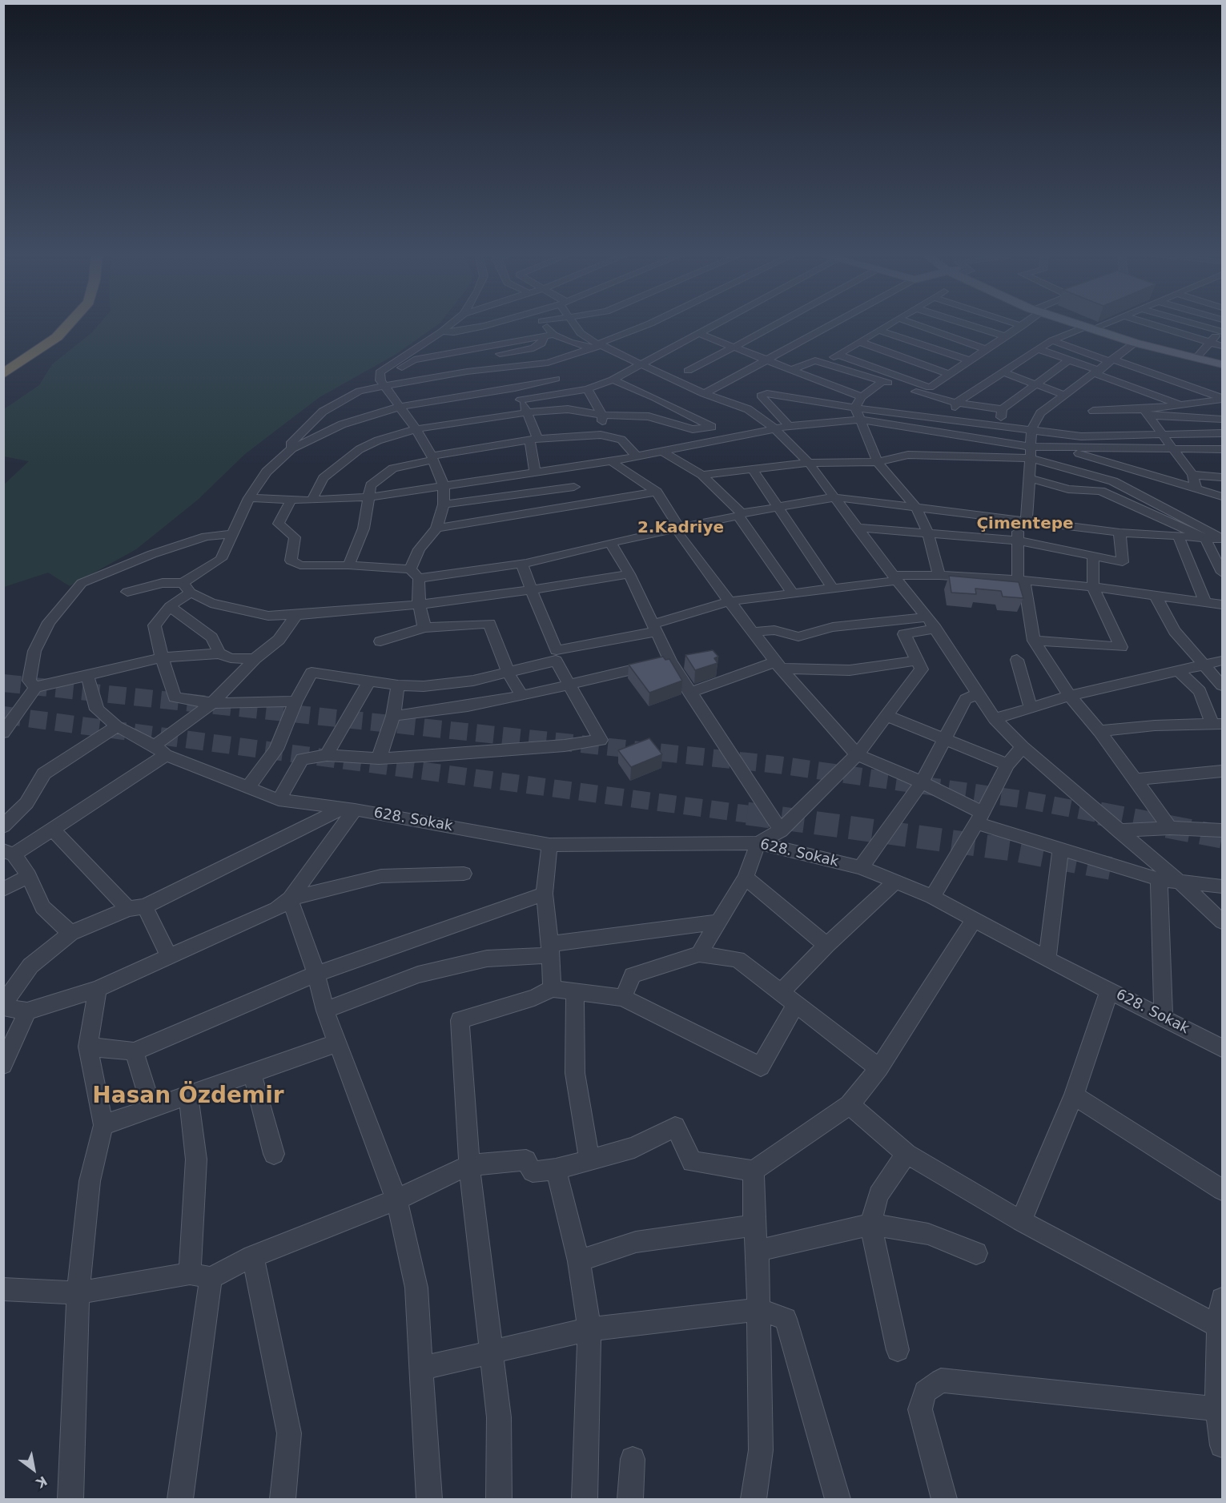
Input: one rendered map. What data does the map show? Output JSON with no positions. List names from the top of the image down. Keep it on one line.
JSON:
{"streets":{"street":["628. Sokak"]},"districts":["Çimentepe","2.Kadriye","Hasan Özdemir"],"north":"bottom right"}
